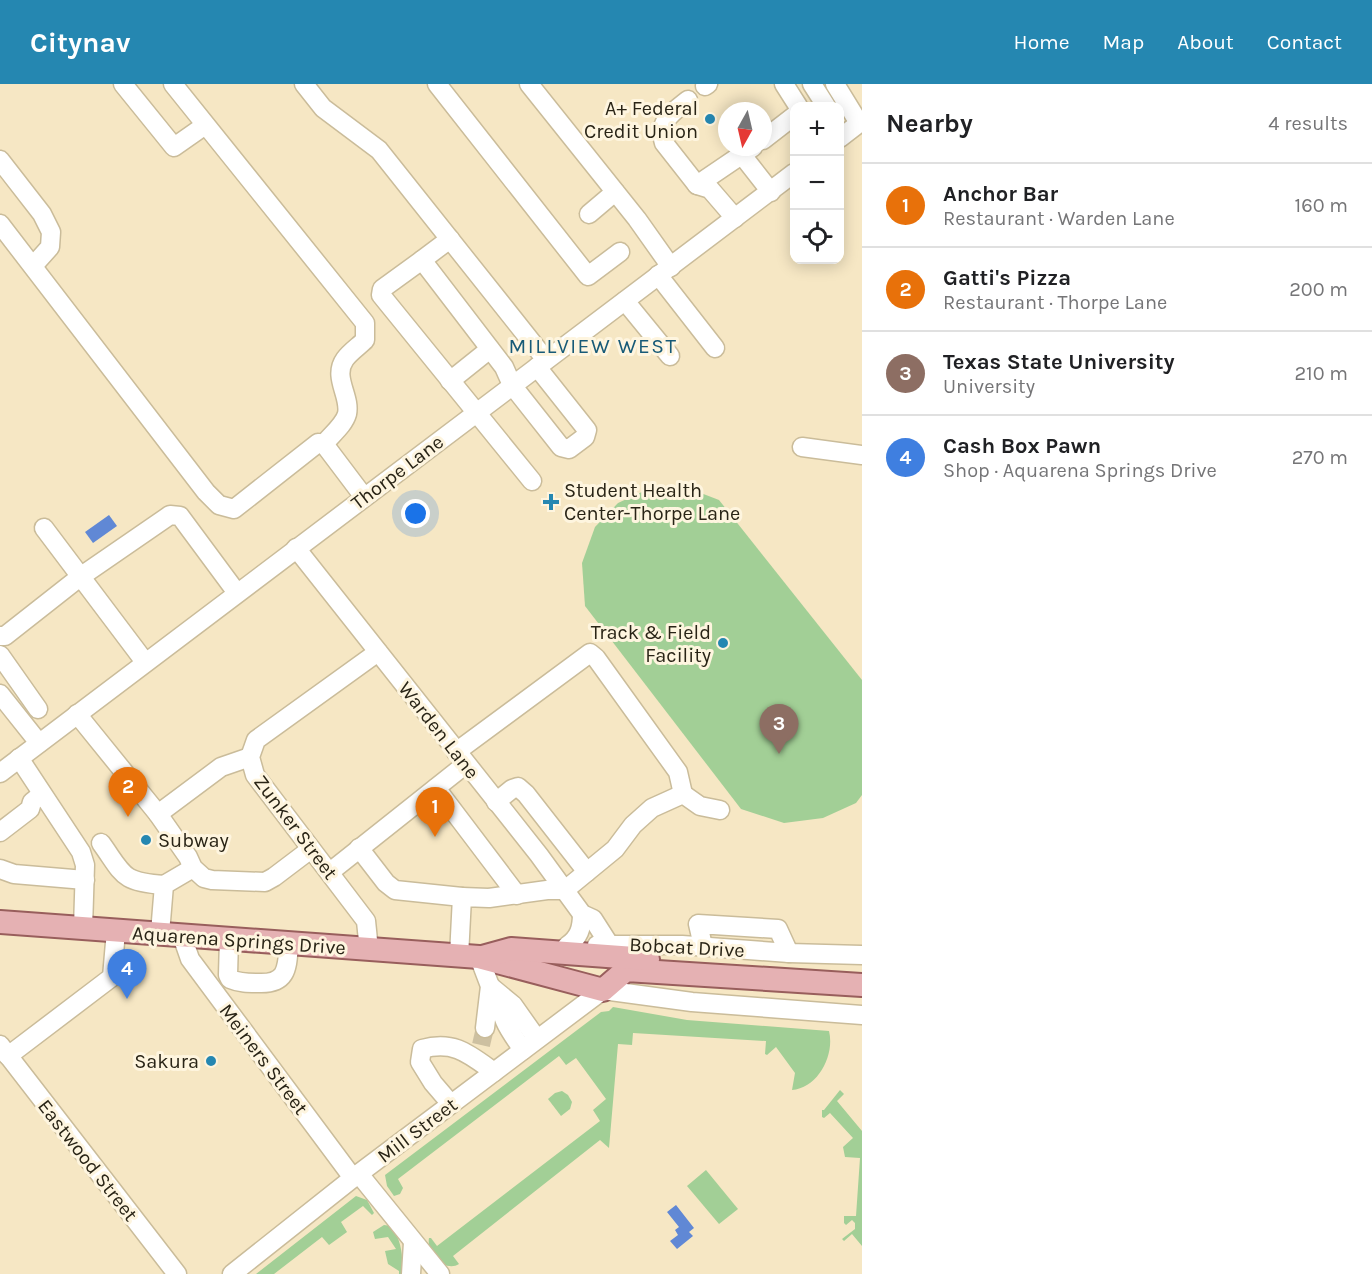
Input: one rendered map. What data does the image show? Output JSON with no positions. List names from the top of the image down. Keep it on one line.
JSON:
{"streets":{"main road":["Aquarena Springs Drive"],"street":["Thorpe Lane","Warden Lane","Zunker Street","Bobcat Drive","Meiners Street","Mill Street","Eastwood Street"]},"crossings":[["Thorpe Lane","Warden Lane"],["Warden Lane","Zunker Street"],["Warden Lane","Bobcat Drive"],["Zunker Street","Aquarena Springs Drive"],["Aquarena Springs Drive","Bobcat Drive"],["Aquarena Springs Drive","Meiners Street"],["Aquarena Springs Drive","Mill Street"],["Meiners Street","Mill Street"]],"districts":["MILLVIEW WEST"],"places":{"other":["A+ Federal Credit Union","Track & Field Facility","Subway","Sakura"],"health":["Student Health Center-Thorpe Lane"]},"north":"bottom","page":{"header":"Citynav","nav":["Home","Map","About","Contact"],"heading":["Nearby","4 results"],"map_buttons":["+","−"],"list":[{"mark":"1","name":"Anchor Bar","note":"Restaurant · Warden Lane","value":"160 m"},{"mark":"2","name":"Gatti's Pizza","note":"Restaurant · Thorpe Lane","value":"200 m"},{"mark":"3","name":"Texas State University","note":"University","value":"210 m"},{"mark":"4","name":"Cash Box Pawn","note":"Shop · Aquarena Springs Drive","value":"270 m"}],"pins":["3","2","1","4"]}}
